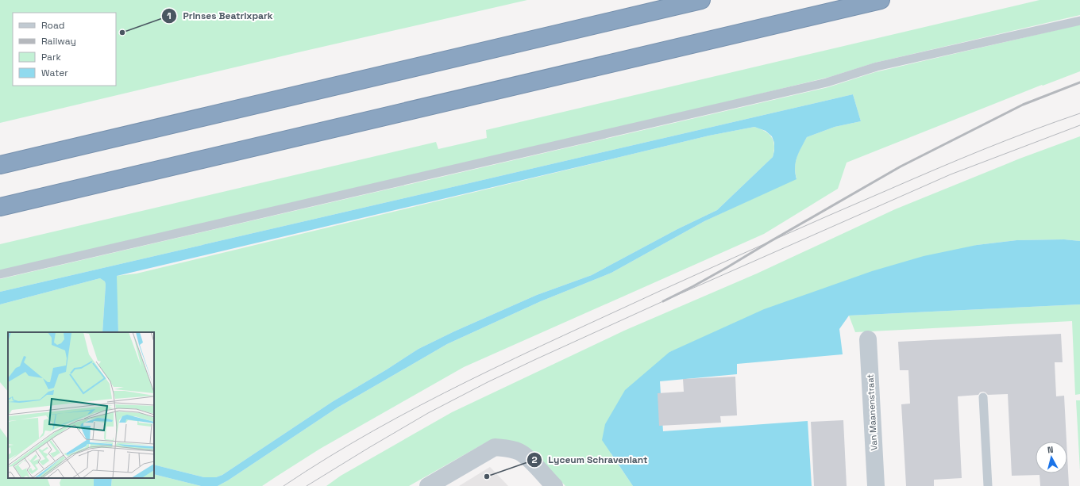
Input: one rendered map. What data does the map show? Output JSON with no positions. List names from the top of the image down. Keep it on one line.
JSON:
{"streets":{"street":["Van Maanenstraat"]},"places":["Prinses Beatrixpark","Lyceum Schravenlant"],"legend":["Road","Railway","Park","Water"],"north":"top"}
